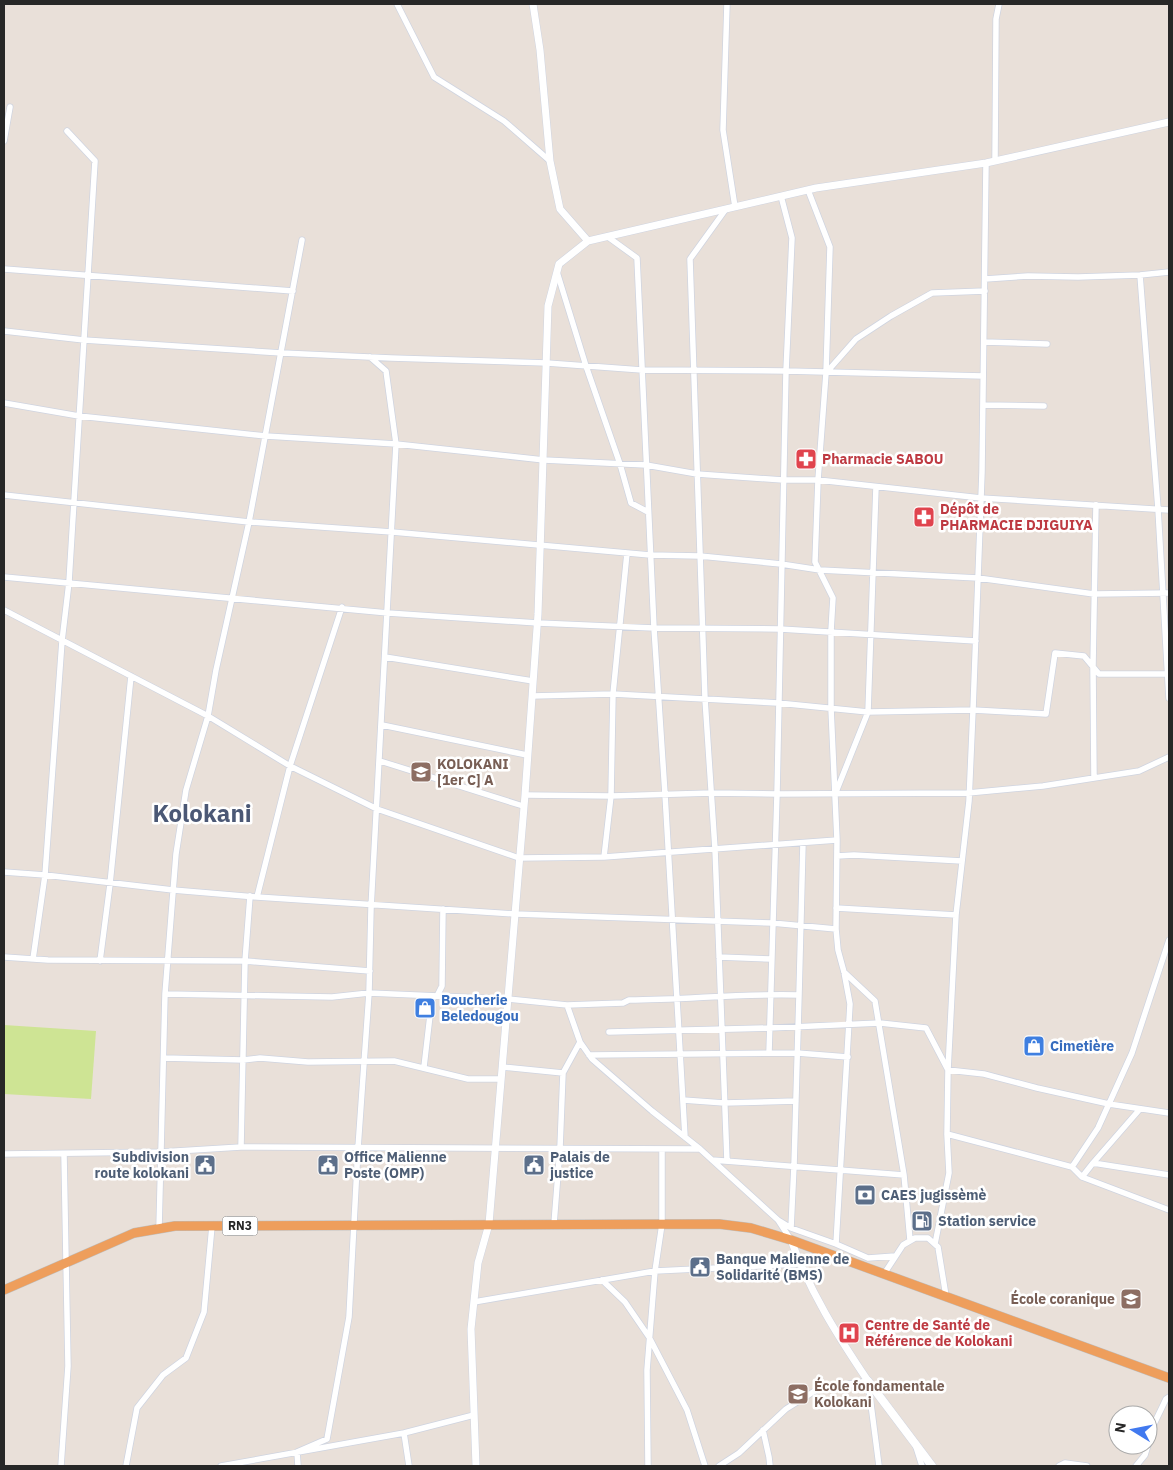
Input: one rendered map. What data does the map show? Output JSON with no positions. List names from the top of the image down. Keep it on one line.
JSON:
{"streets":{"highway":["RN3"]},"districts":["Kolokani"],"places":{"pharmacy":["Pharmacie SABOU","Dépôt de PHARMACIE DJIGUIYA"],"school or university":["KOLOKANI [1er C] A","École coranique","École fondamentale Kolokani"],"shop":["Boucherie Beledougou","Cimetière"],"public building":["Subdivision route kolokani","Office Malienne Poste (OMP)","Palais de justice","Banque Malienne de Solidarité (BMS)"],"bank":["CAES jugissèmè"],"fuel station":["Station service"],"hospital":["Centre de Santé de Référence de Kolokani"]},"north":"left"}
